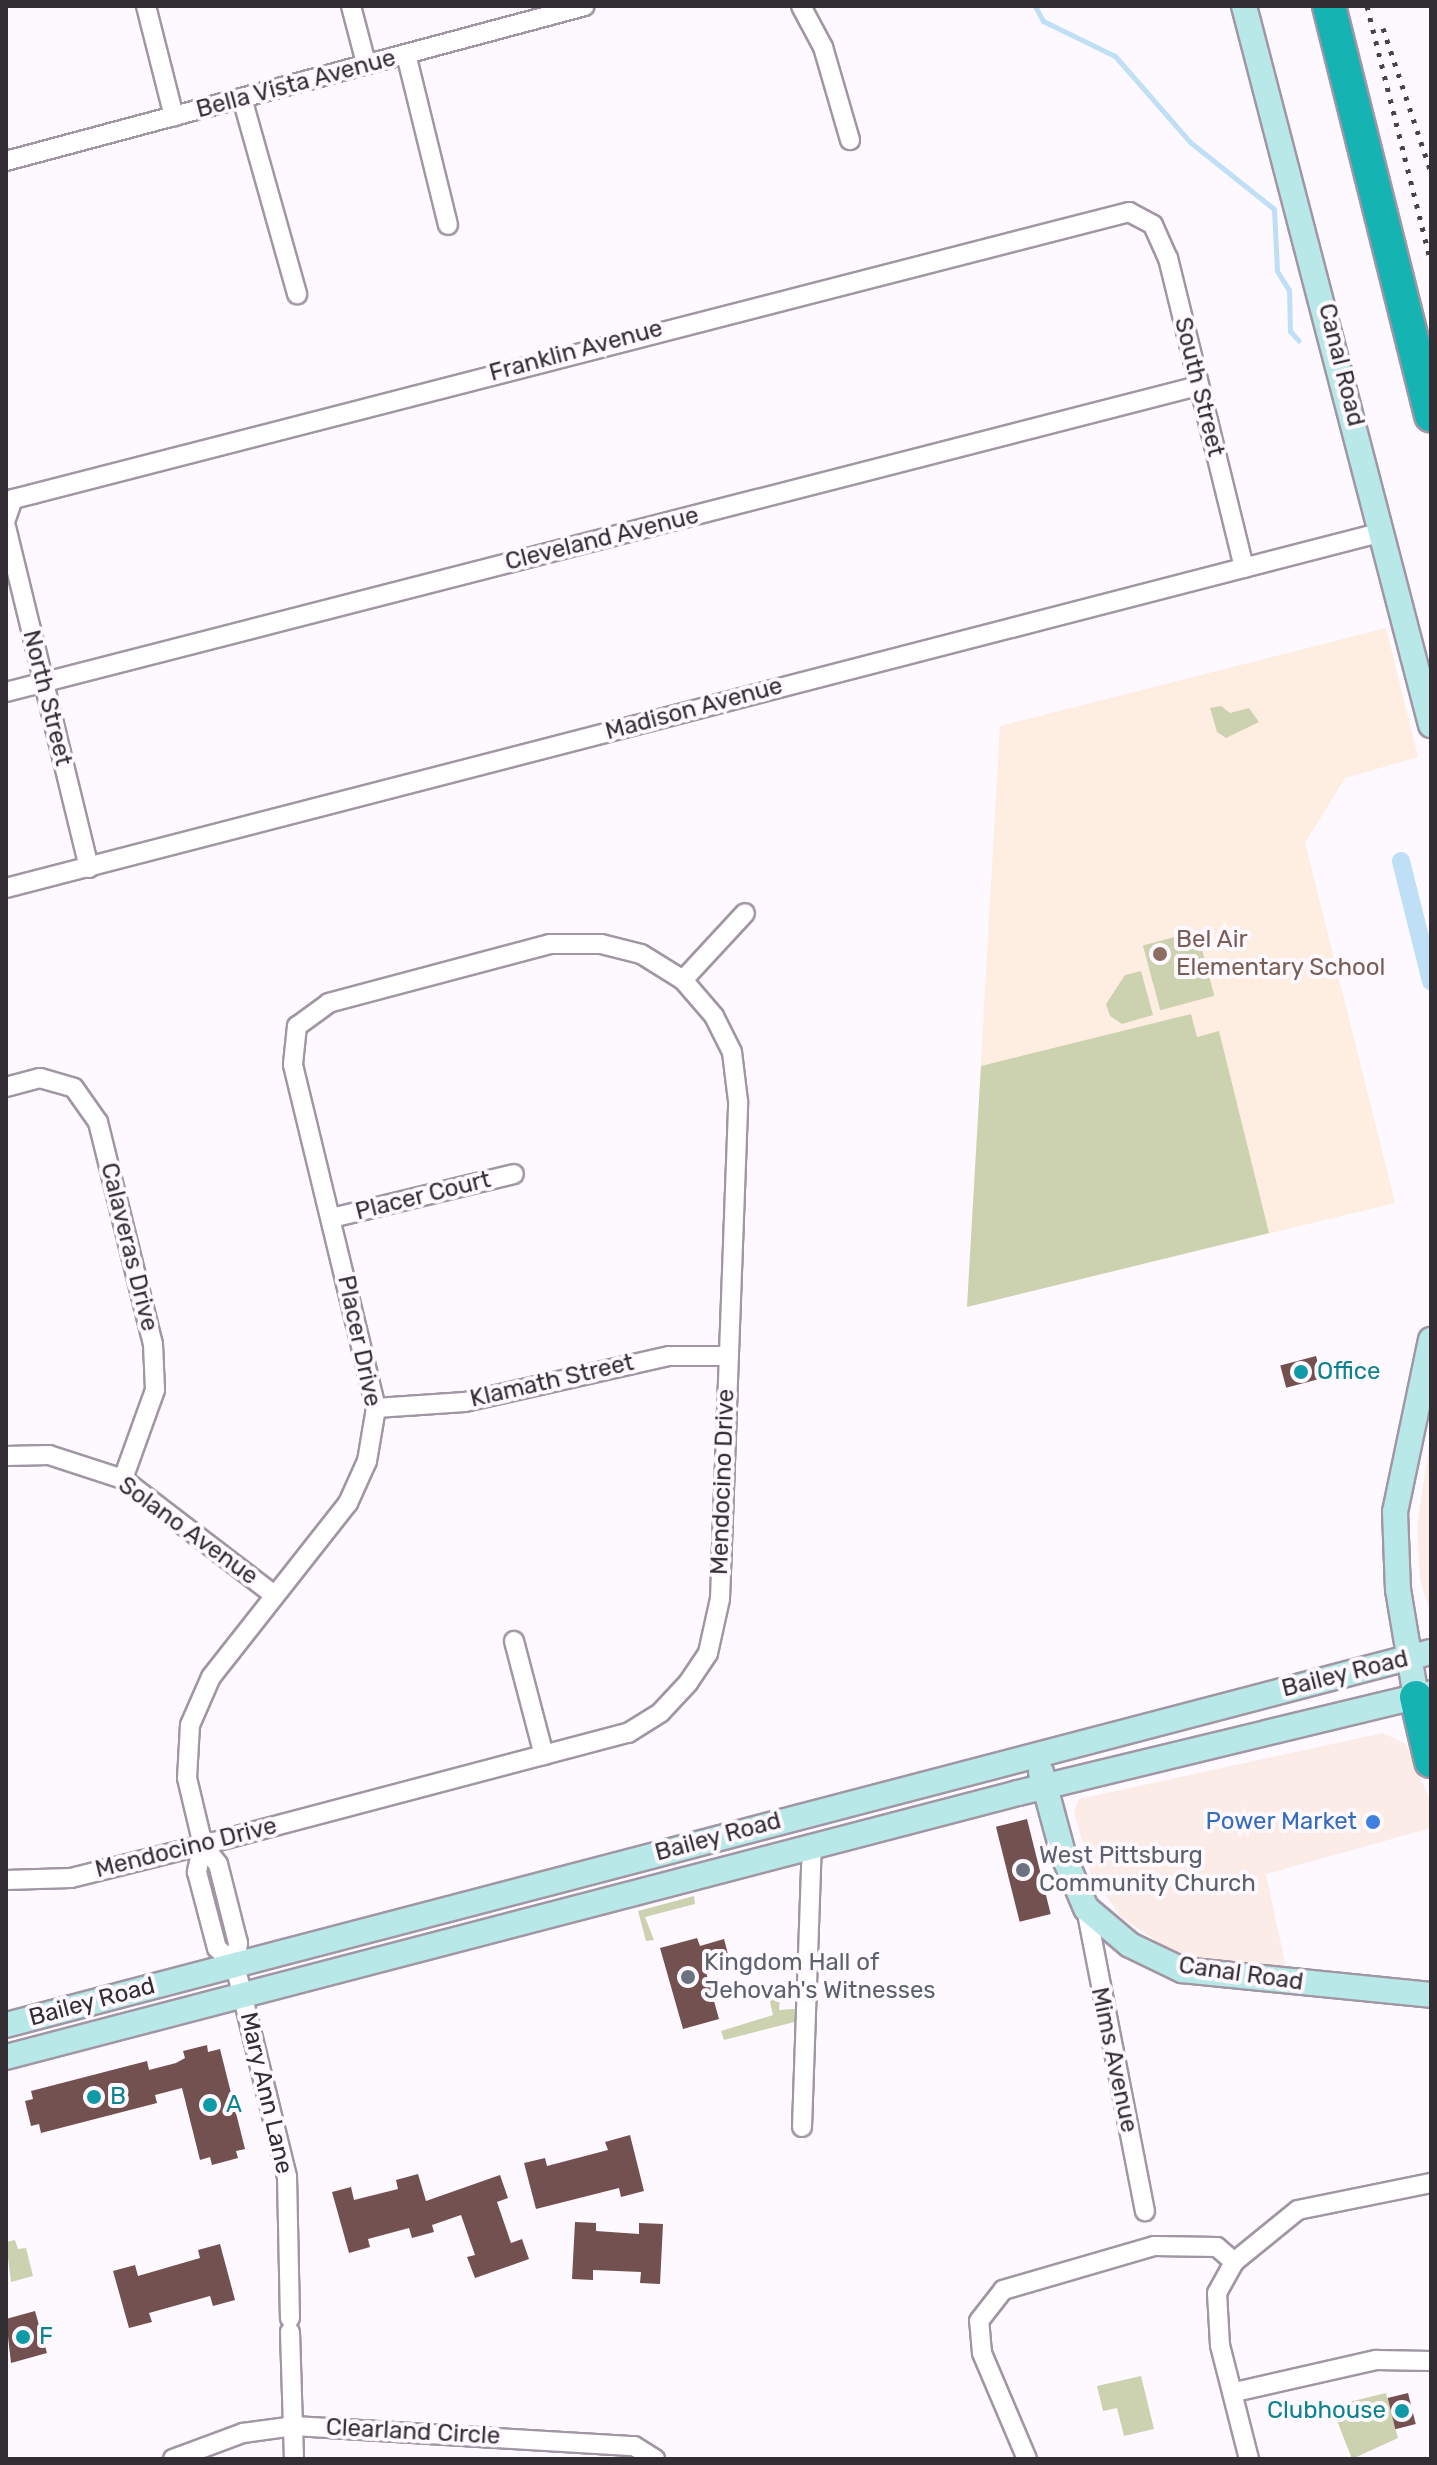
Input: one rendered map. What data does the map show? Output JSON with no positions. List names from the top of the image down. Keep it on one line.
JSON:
{"streets":{"main road":["Canal Road","Bailey Road"],"street":["Bella Vista Avenue","Franklin Avenue","South Street","Cleveland Avenue","North Street","Madison Avenue","Placer Court","Calaveras Drive","Placer Drive","Klamath Street","Mendocino Drive","Solano Avenue","Mims Avenue","Mary Ann Lane","Clearland Circle"]},"crossings":[["Franklin Avenue","South Street"],["Canal Road","Madison Avenue"],["Canal Road","Mims Avenue"],["South Street","Cleveland Avenue"],["South Street","Madison Avenue"],["Cleveland Avenue","North Street"],["North Street","Madison Avenue"],["Placer Court","Placer Drive"],["Calaveras Drive","Solano Avenue"],["Placer Drive","Klamath Street"],["Placer Drive","Mendocino Drive"],["Placer Drive","Solano Avenue"],["Placer Drive","Bailey Road"],["Placer Drive","Mary Ann Lane"],["Klamath Street","Mendocino Drive"],["Bailey Road","Mary Ann Lane"],["Mary Ann Lane","Clearland Circle"]],"places":["Bel Air Elementary School","Office","Power Market","West Pittsburg Community Church","Kingdom Hall of Jehovah's Witnesses","B","A","F","Clubhouse"]}
